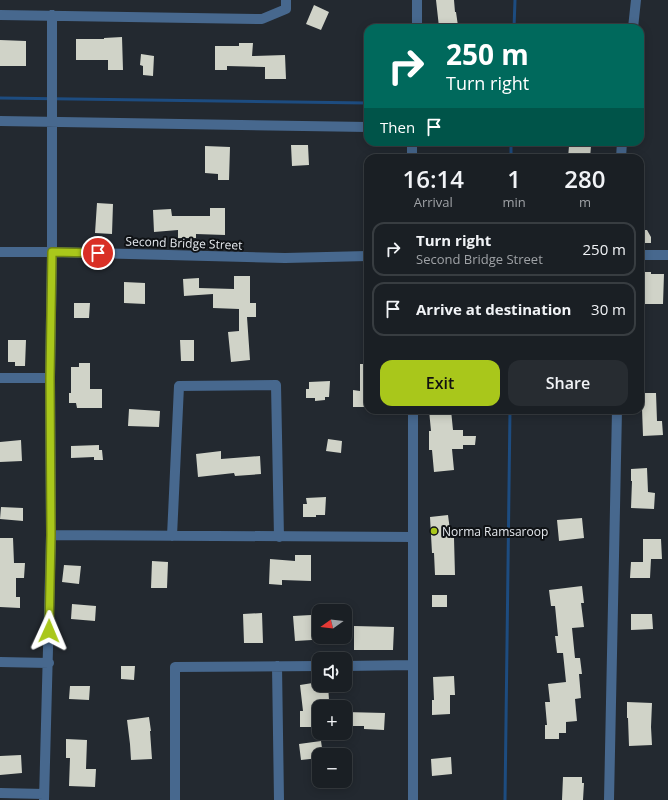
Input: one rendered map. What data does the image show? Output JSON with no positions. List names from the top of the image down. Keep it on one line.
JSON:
{"streets":{"street":["Second Bridge Street"]},"places":["Norma Ramsaroop"],"north":"left","page":{"turn":["250 m","Turn right"],"then":"Then","eta":["16:14","Arrival","1","min","280","m"],"list":[{"name":"Turn right","note":"Second Bridge Street","value":"250 m"},{"name":"Arrive at destination","value":"30 m"}],"buttons":["Exit","Share"],"map_buttons":["+","−"]}}
